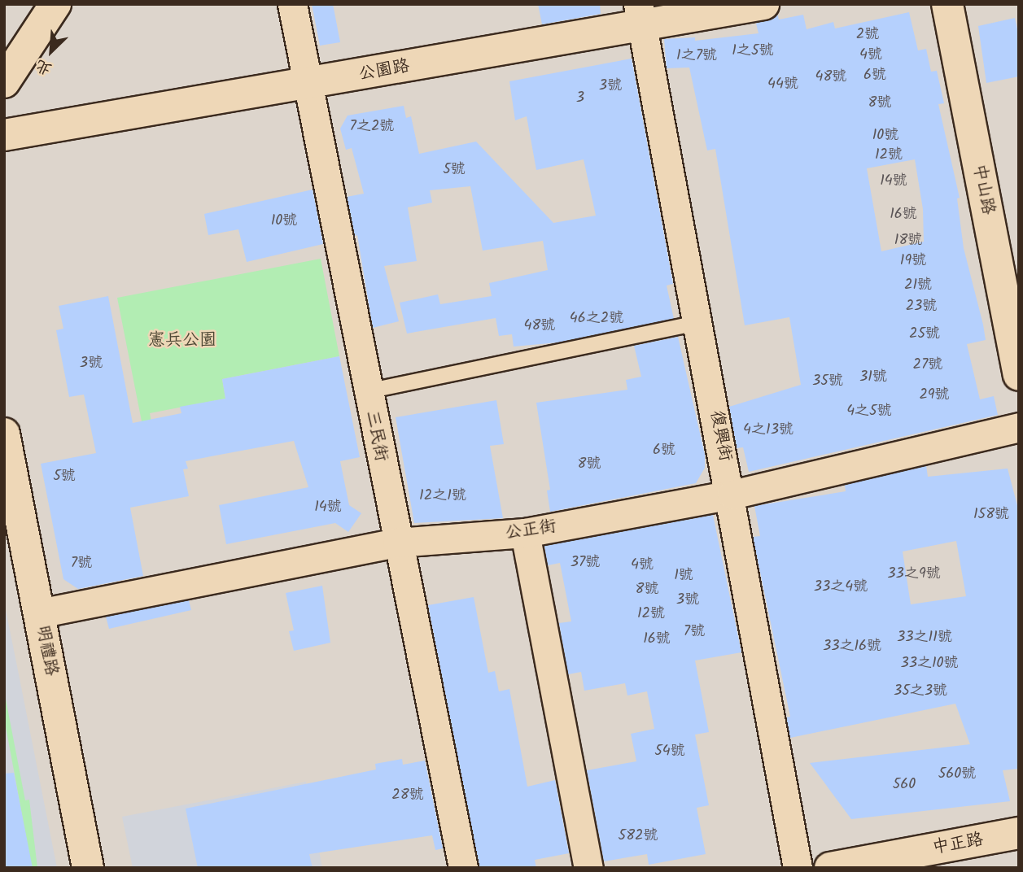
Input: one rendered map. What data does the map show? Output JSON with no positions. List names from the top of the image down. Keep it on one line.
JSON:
{"streets":{"street":["公園路","中山路","三民街","復興街","公正街","明禮路","中正路"]},"crossings":[["公園路","三民街"],["公園路","復興街"],["三民街","公正街"],["復興街","公正街"],["公正街","明禮路"]],"parks":["憲兵公園"],"house_numbers":["2號","1之5號","4號","1之7號","6號","48號","44號","3號","3","8號","7之2號","10號","12號","5號","14號","16號","10號","18號","19號","21號","23號","46之2號","48號","25號","3號","27號","31號","35號","29號","4之5號","4之13號","6號","8號","5號","12之1號","14號","158號","37號","7號","4號","33之9號","1號","33之4號","8號","3號","12號","7號","33之11號","16號","33之16號","33之10號","35之3號","54號","560號","560","28號","582號"],"north":"bottom left"}
